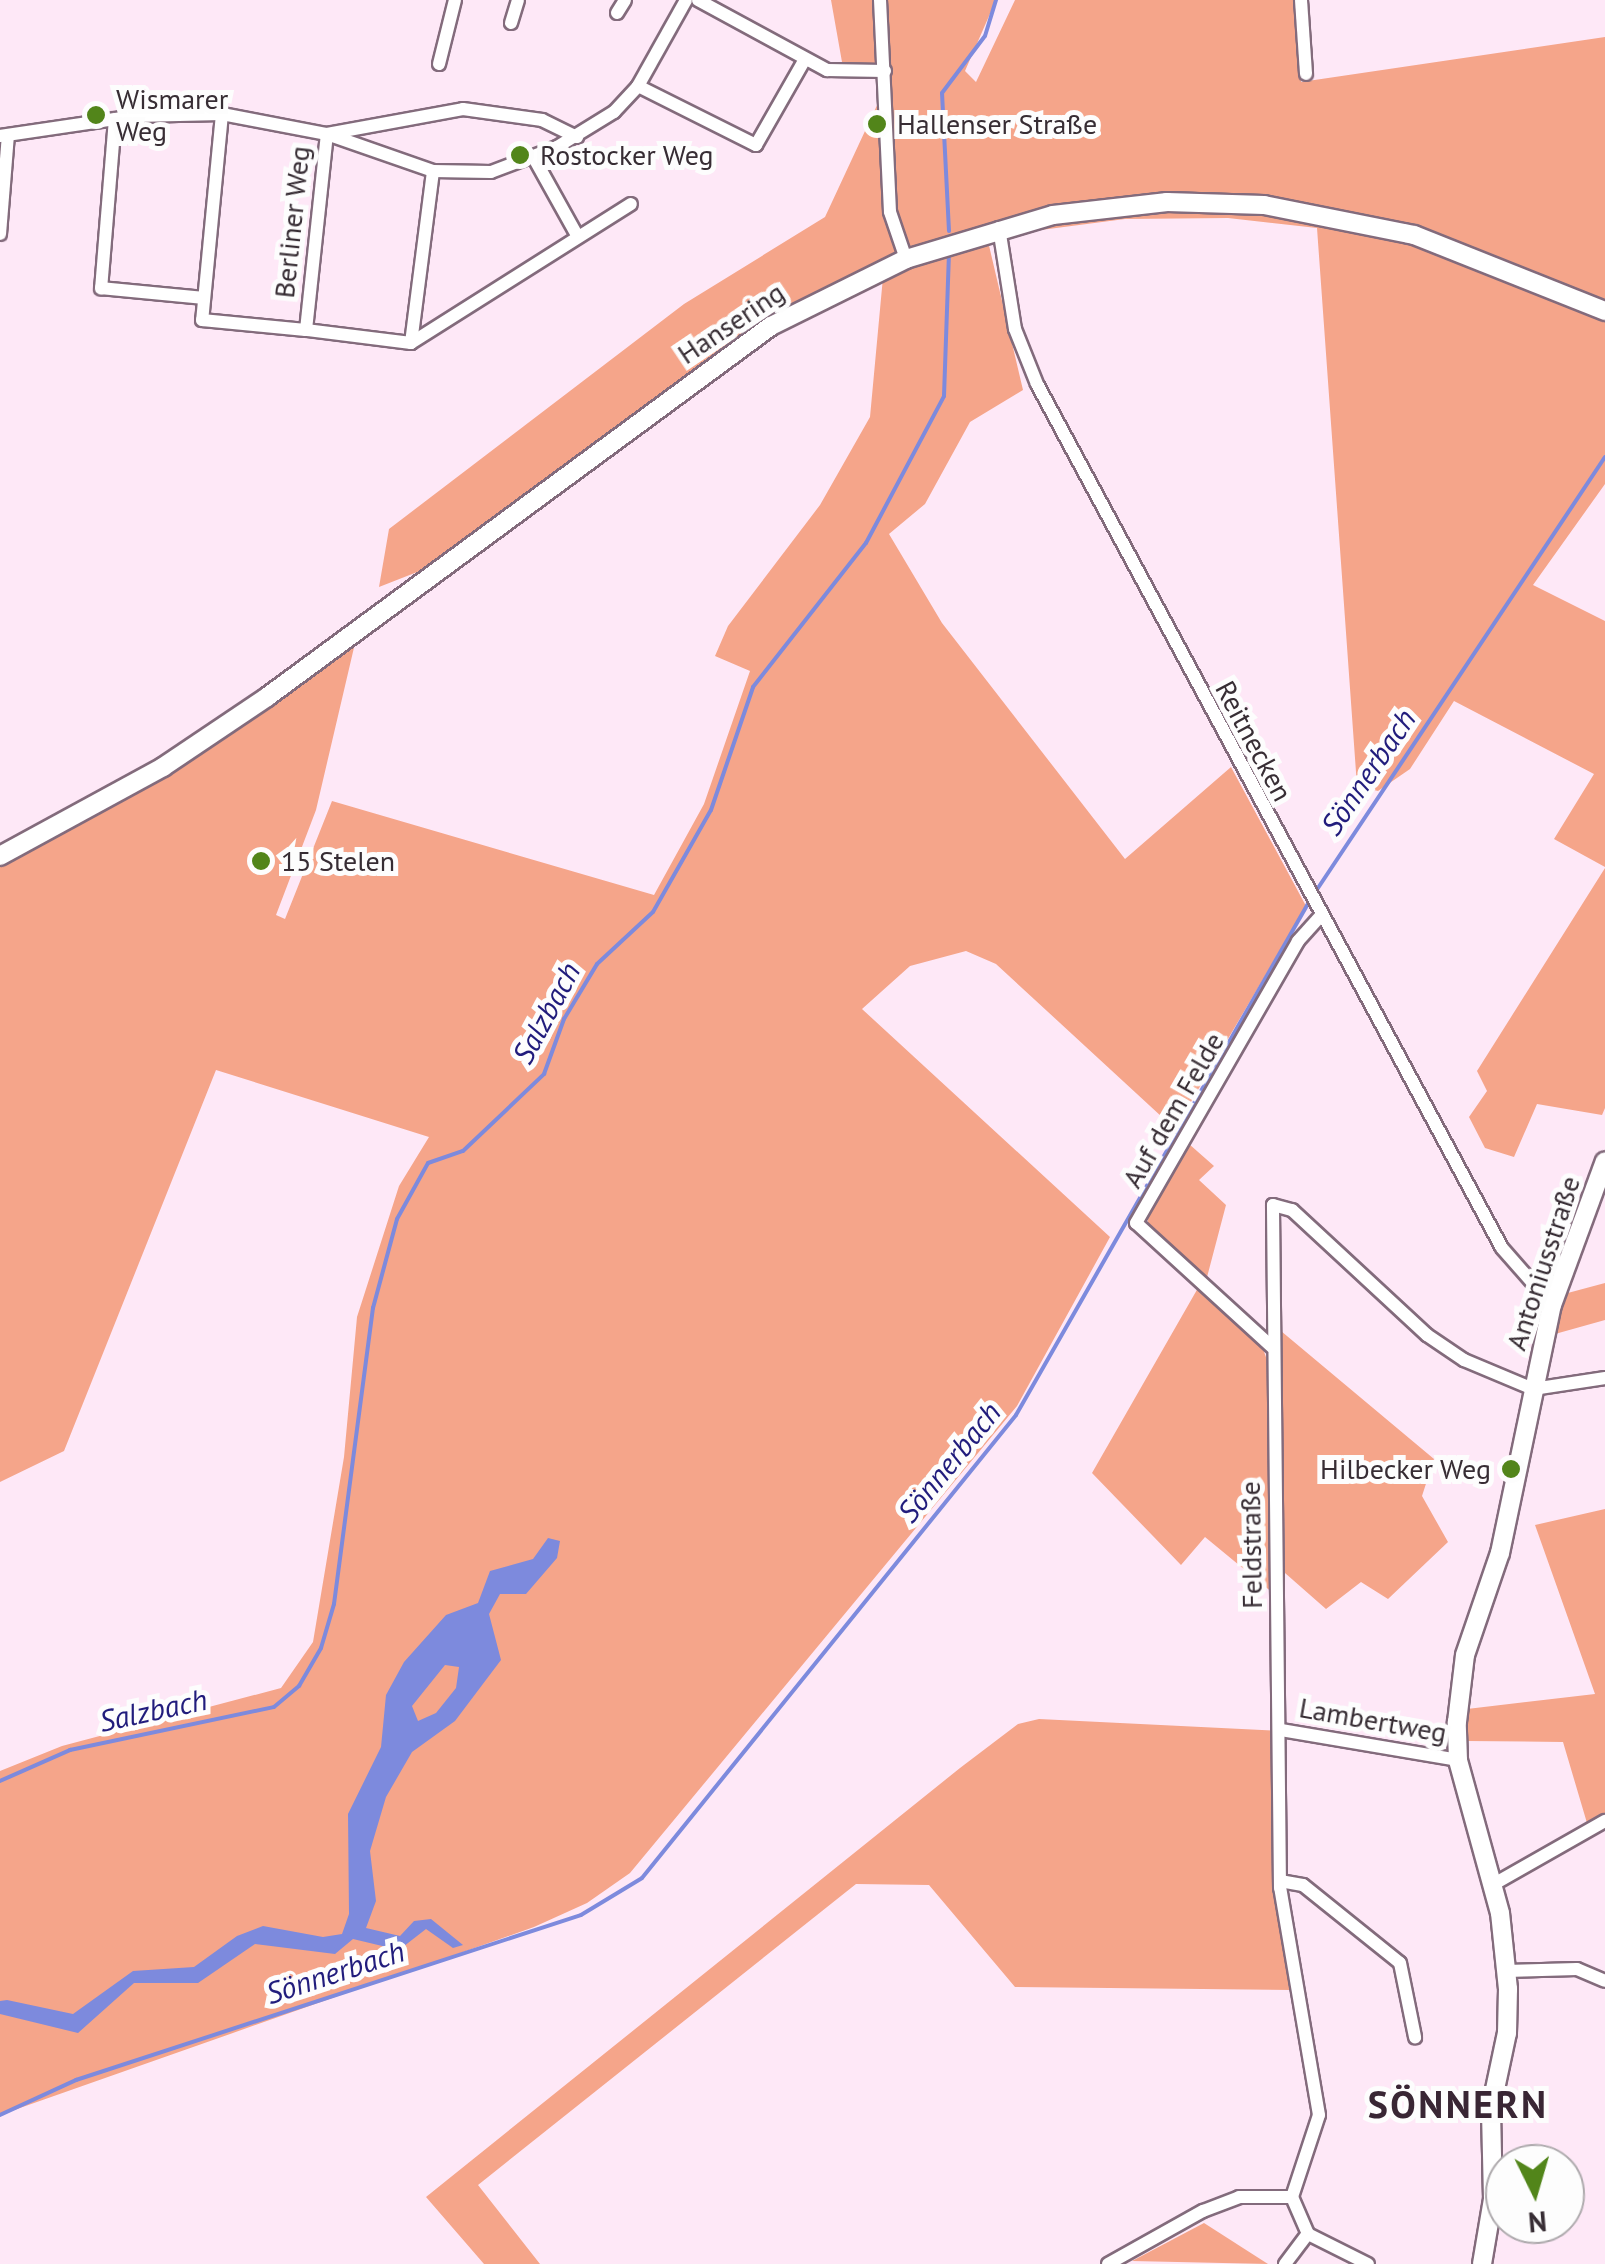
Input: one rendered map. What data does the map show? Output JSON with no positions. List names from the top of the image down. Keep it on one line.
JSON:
{"streets":{"street":["Berliner Weg","Hansering","Reitnecken","Auf dem Felde","Antoniusstraße","Feldstraße","Lambertweg"]},"crossings":[["Hansering","Reitnecken"],["Reitnecken","Auf dem Felde"],["Reitnecken","Antoniusstraße"],["Auf dem Felde","Feldstraße"],["Antoniusstraße","Feldstraße"],["Antoniusstraße","Lambertweg"],["Feldstraße","Lambertweg"]],"districts":["SÖNNERN"],"water":["Sönnerbach","Salzbach"],"places":["Wismarer Weg","Hallenser Straße","Rostocker Weg","15 Stelen","Hilbecker Weg"],"north":"bottom"}
